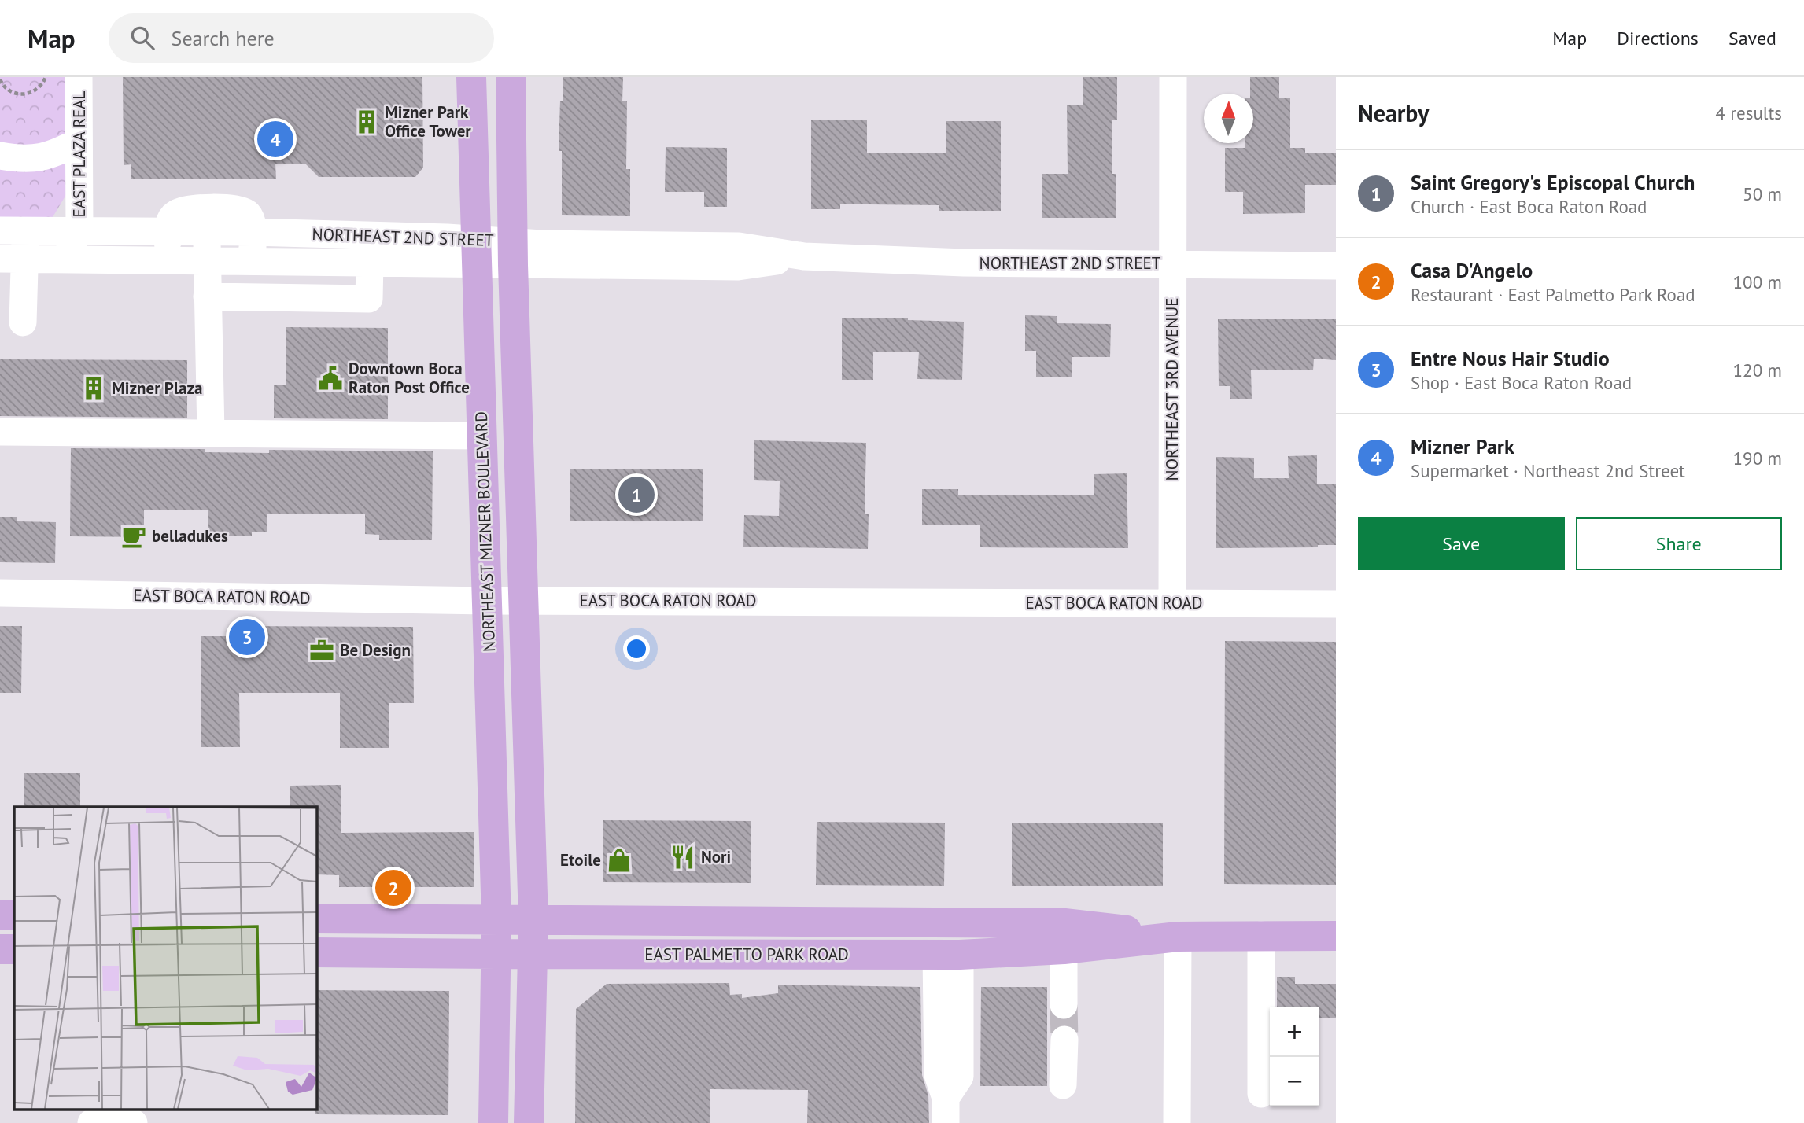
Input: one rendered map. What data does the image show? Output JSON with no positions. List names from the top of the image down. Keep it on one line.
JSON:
{"streets":{"main road":["NORTHEAST MIZNER BOULEVARD","EAST PALMETTO PARK ROAD"],"street":["EAST PLAZA REAL","NORTHEAST 2ND STREET","NORTHEAST 3RD AVENUE","EAST BOCA RATON ROAD"]},"crossings":[["EAST PLAZA REAL","NORTHEAST 2ND STREET"],["NORTHEAST 2ND STREET","NORTHEAST 3RD AVENUE"],["NORTHEAST 2ND STREET","NORTHEAST MIZNER BOULEVARD"],["NORTHEAST 3RD AVENUE","EAST BOCA RATON ROAD"],["NORTHEAST MIZNER BOULEVARD","EAST BOCA RATON ROAD"],["NORTHEAST MIZNER BOULEVARD","EAST PALMETTO PARK ROAD"]],"places":{"building":["Mizner Park Office Tower","Mizner Plaza"],"public building":["Downtown Boca Raton Post Office"],"cafe":["belladukes"],"office":["Be Design"],"restaurant":["Nori"],"shop":["Etoile"]},"north":"top","page":{"header":"Map","search":"Search here","nav":["Map","Directions","Saved"],"heading":["Nearby","4 results"],"pins":["4","1","3","2"],"list":[{"mark":"1","name":"Saint Gregory's Episcopal Church","note":"Church · East Boca Raton Road","value":"50 m"},{"mark":"2","name":"Casa D'Angelo","note":"Restaurant · East Palmetto Park Road","value":"100 m"},{"mark":"3","name":"Entre Nous Hair Studio","note":"Shop · East Boca Raton Road","value":"120 m"},{"mark":"4","name":"Mizner Park","note":"Supermarket · Northeast 2nd Street","value":"190 m"}],"buttons":["Save","Share"],"map_buttons":["+","−"]}}
